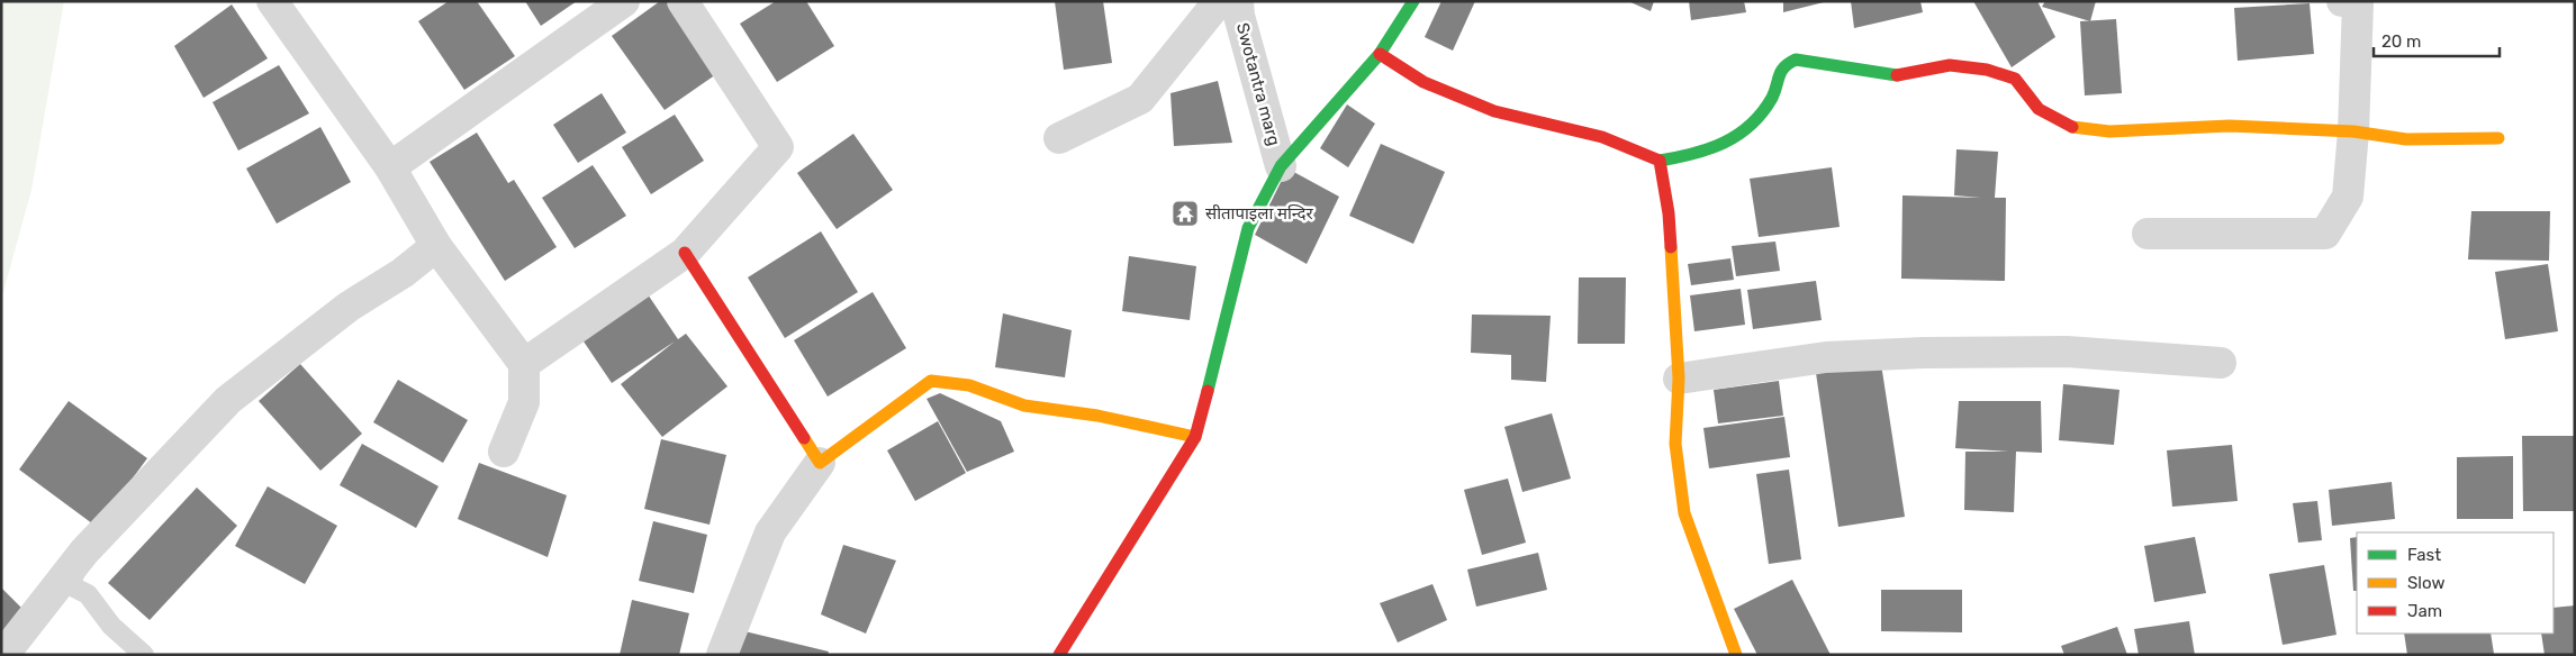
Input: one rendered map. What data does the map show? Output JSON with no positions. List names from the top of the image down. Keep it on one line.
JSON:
{"streets":{"street":["Swotantra marg"]},"places":{"temple":["सीतापाइला मन्दिर"]},"legend":["Fast","Slow","Jam"],"scale_bar":"20 m"}
